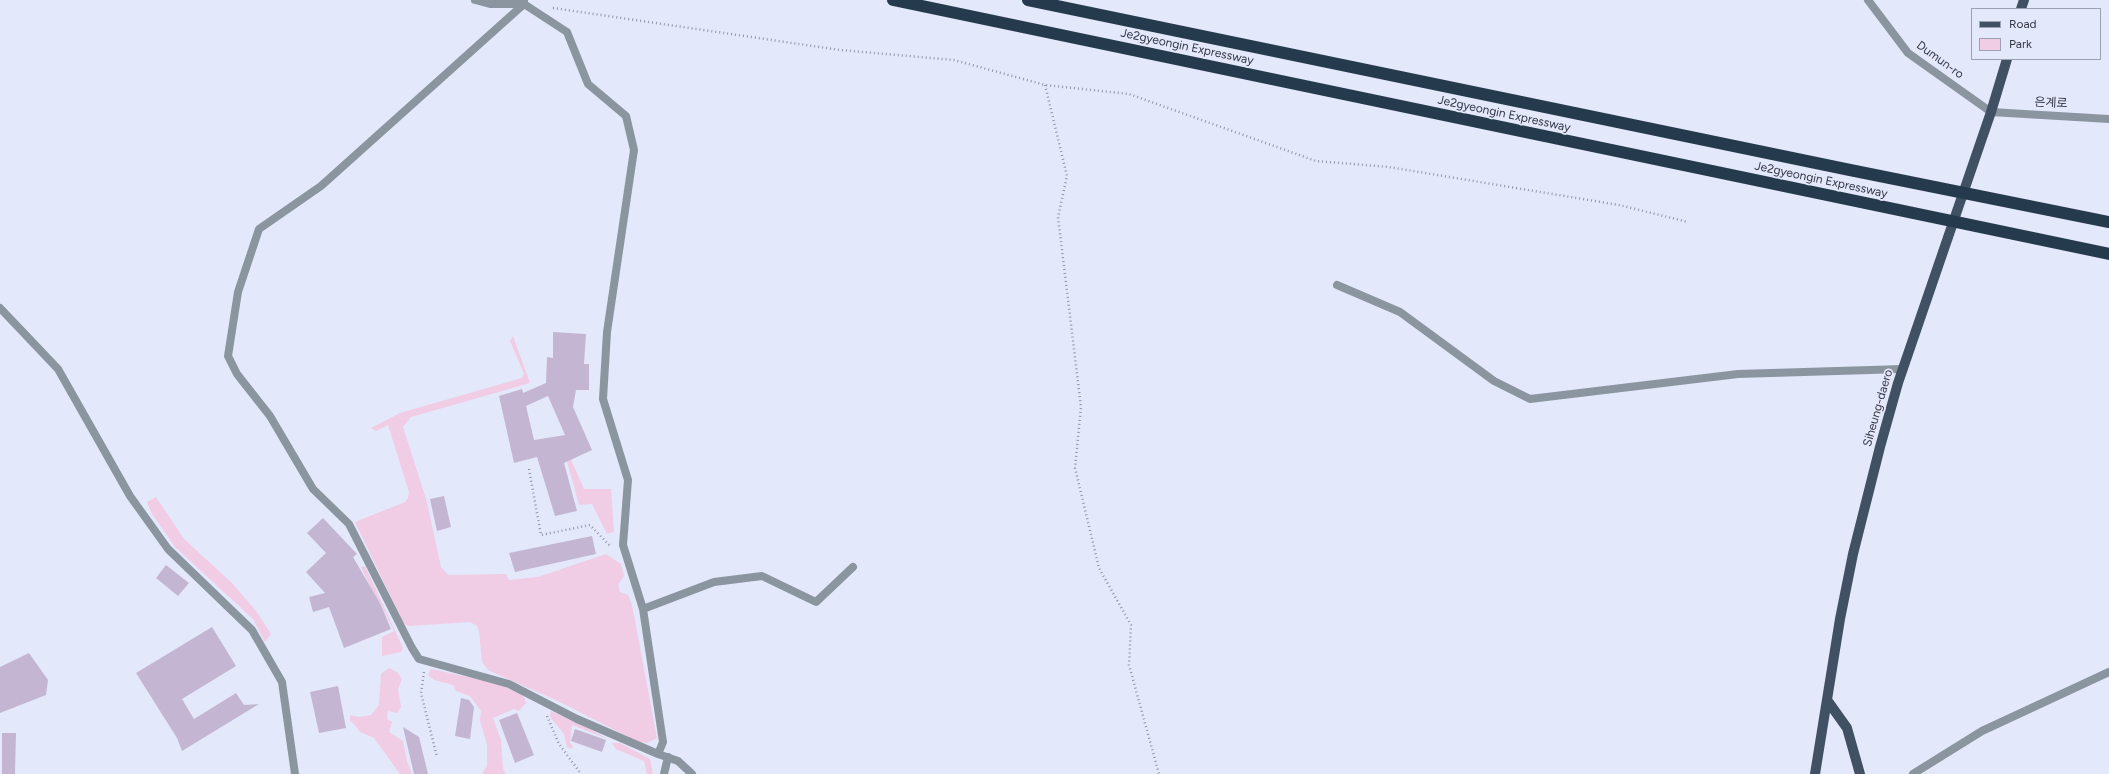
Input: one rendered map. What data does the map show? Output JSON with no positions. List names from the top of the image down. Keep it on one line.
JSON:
{"streets":{"highway":["Je2gyeongin Expressway"],"main road":["Siheung-daero"],"street":["Dumun-ro","은계로"]},"crossings":[["Dumun-ro","은계로"],["Dumun-ro","Siheung-daero"],["은계로","Siheung-daero"]],"legend":["Road","Park"]}
